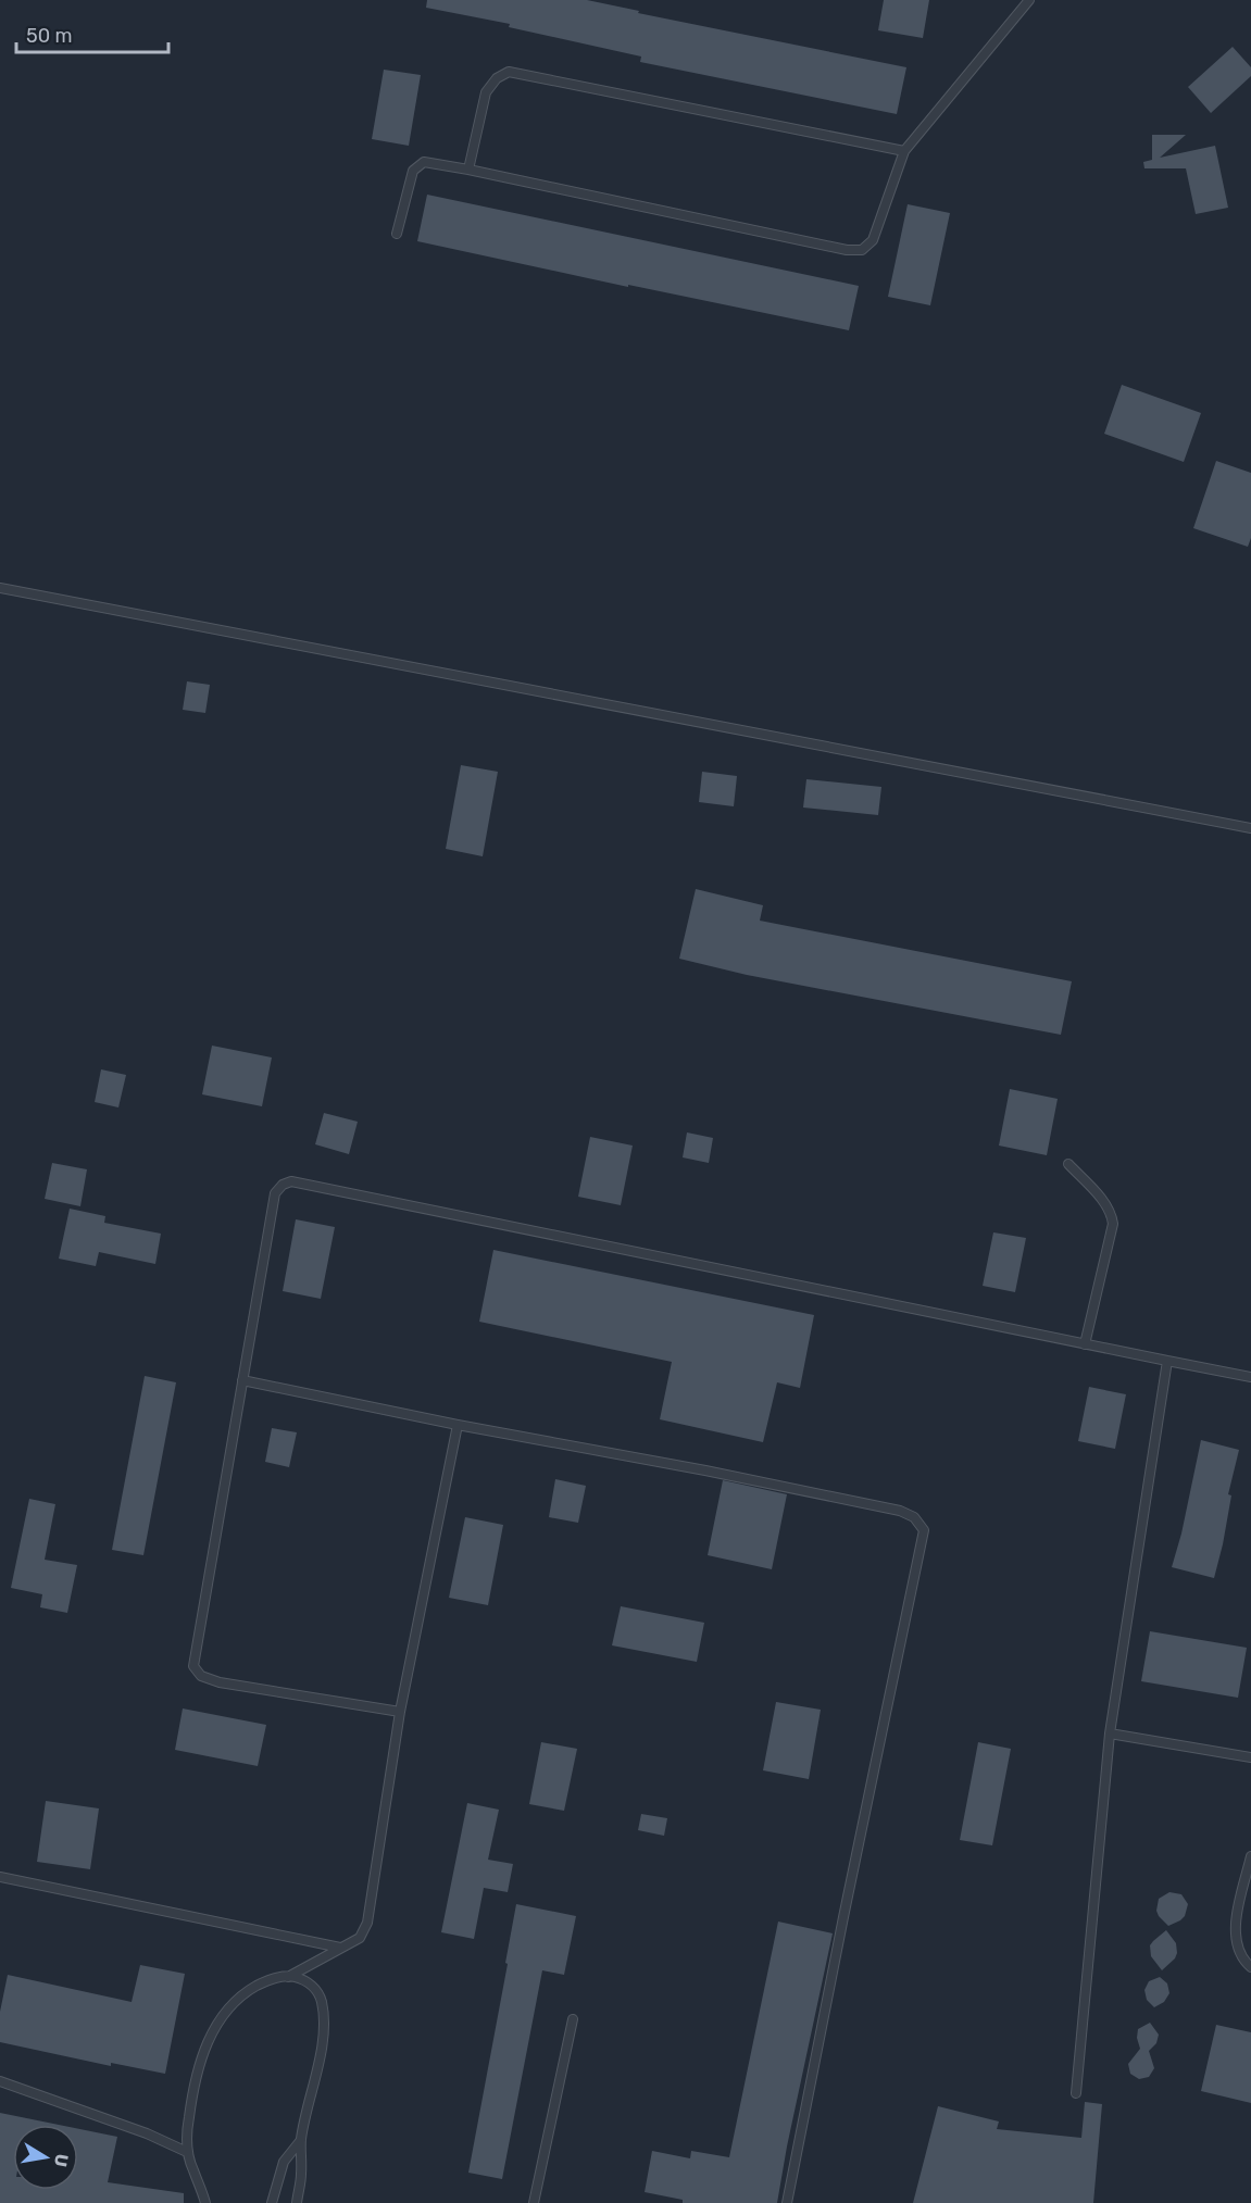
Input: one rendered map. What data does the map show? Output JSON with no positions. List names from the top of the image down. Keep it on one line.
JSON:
{"scale_bar":"50 m","north":"right"}
